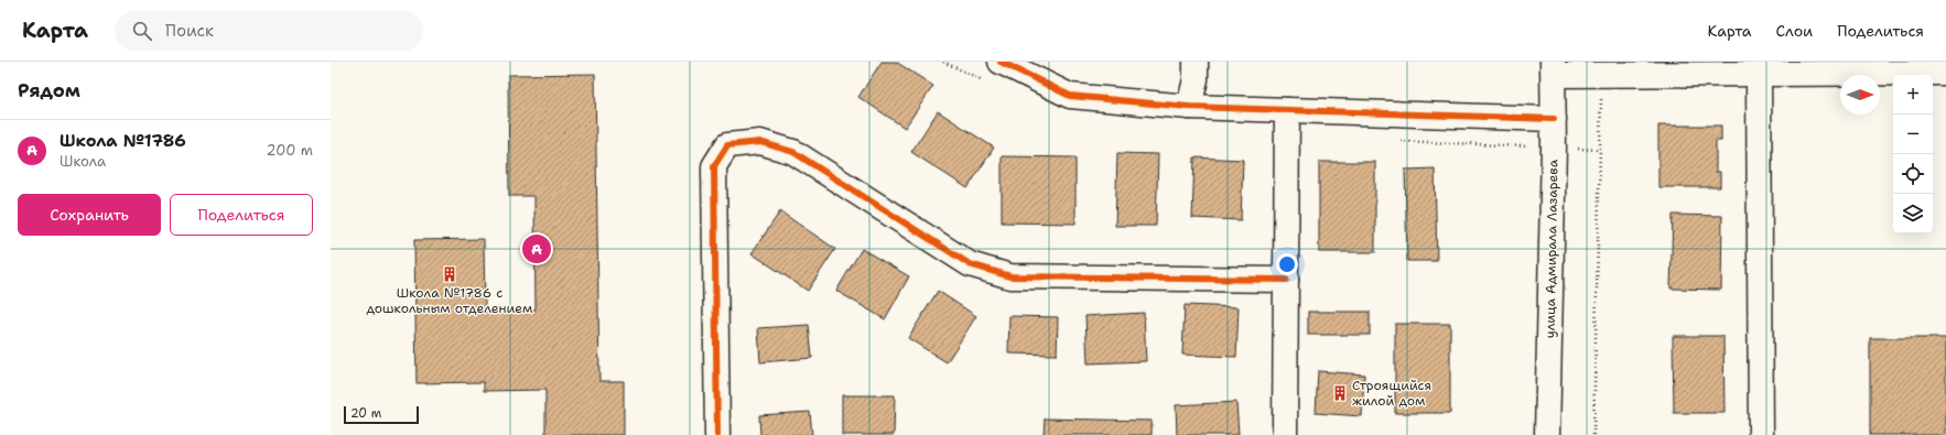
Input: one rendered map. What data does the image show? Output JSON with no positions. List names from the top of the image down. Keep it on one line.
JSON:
{"streets":{"street":["улица Адмирала Лазарева"]},"places":{"building":["Школа №1786 с дошкольным отделением","Строящийся жилой дом"]},"scale_bar":"20 m","north":"right","page":{"header":"Карта","search":"Поиск","nav":["Карта","Слои","Поделиться"],"heading":"Рядом","map_buttons":["+","−"],"list":[{"mark":"A","name":"Школа №1786","note":"Школа","value":"200 m"}],"buttons":["Сохранить","Поделиться"],"pins":"A","scale":"20 m"}}
